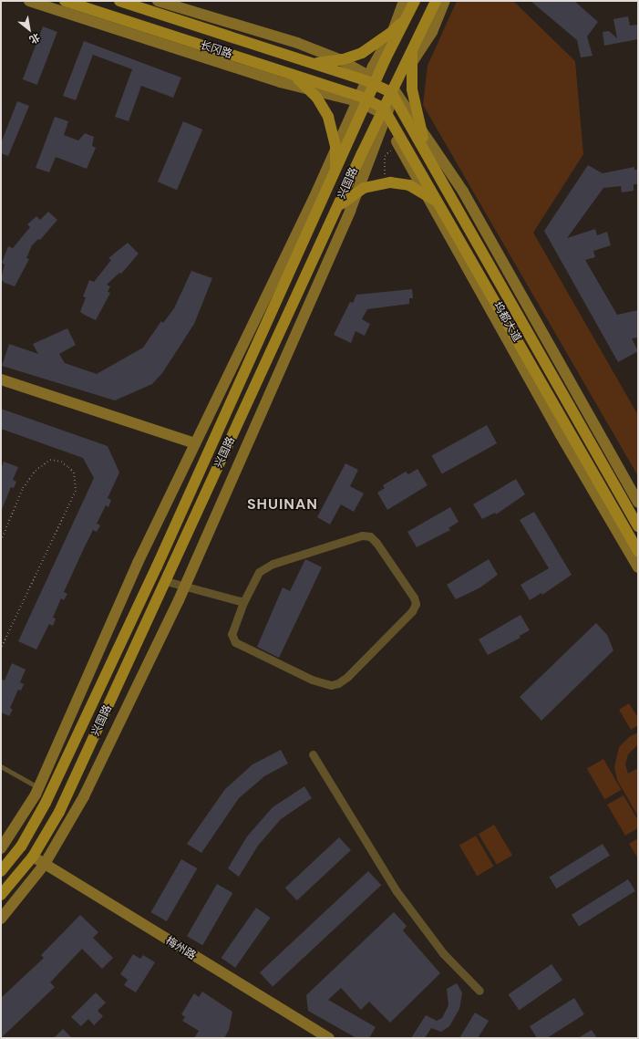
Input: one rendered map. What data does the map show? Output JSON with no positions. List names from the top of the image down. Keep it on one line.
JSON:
{"streets":{"main road":["长冈路","兴国路","坞都大道"],"street":["梅州路"]},"crossings":[["长冈路","兴国路"],["兴国路","坞都大道"],["兴国路","梅州路"]],"districts":["SHUINAN"],"north":"bottom right"}
